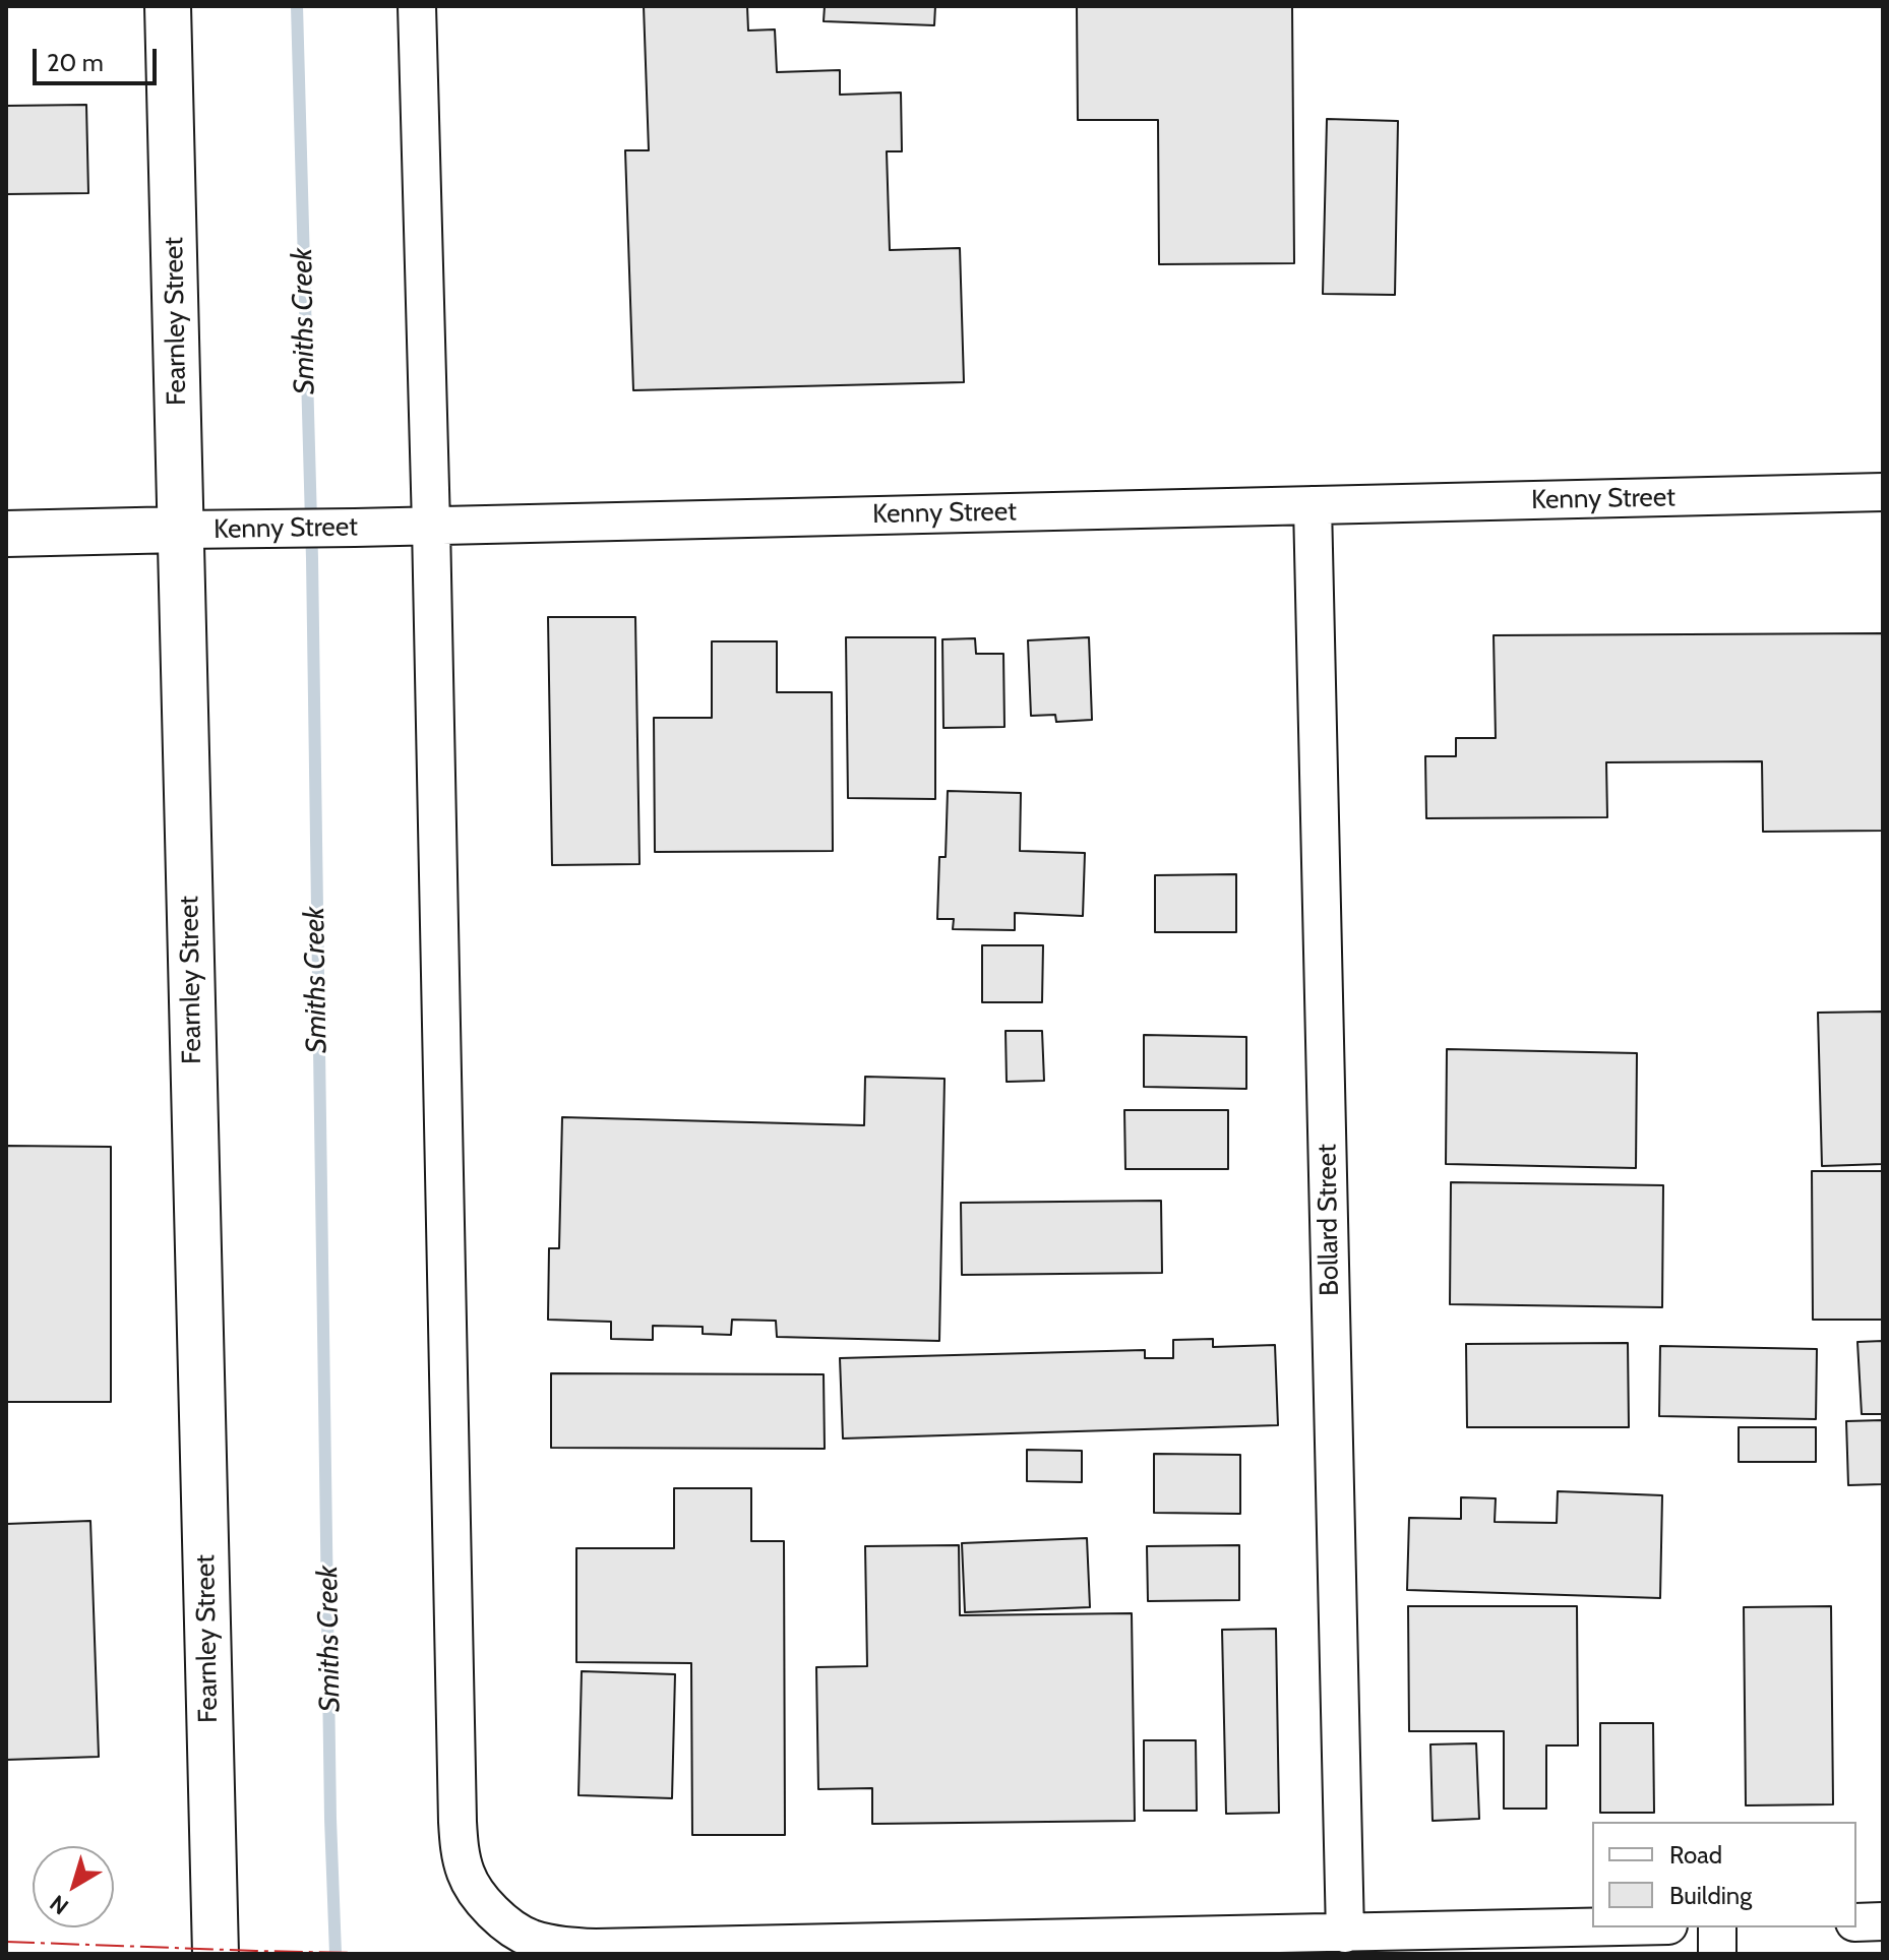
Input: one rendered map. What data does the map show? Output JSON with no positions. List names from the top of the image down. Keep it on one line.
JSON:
{"streets":{"street":["Fearnley Street","Kenny Street","Bollard Street"]},"crossings":[["Fearnley Street","Kenny Street"],["Kenny Street","Bollard Street"]],"water":["Smiths Creek"],"legend":["Road","Building"],"scale_bar":"20 m","north":"bottom left"}
